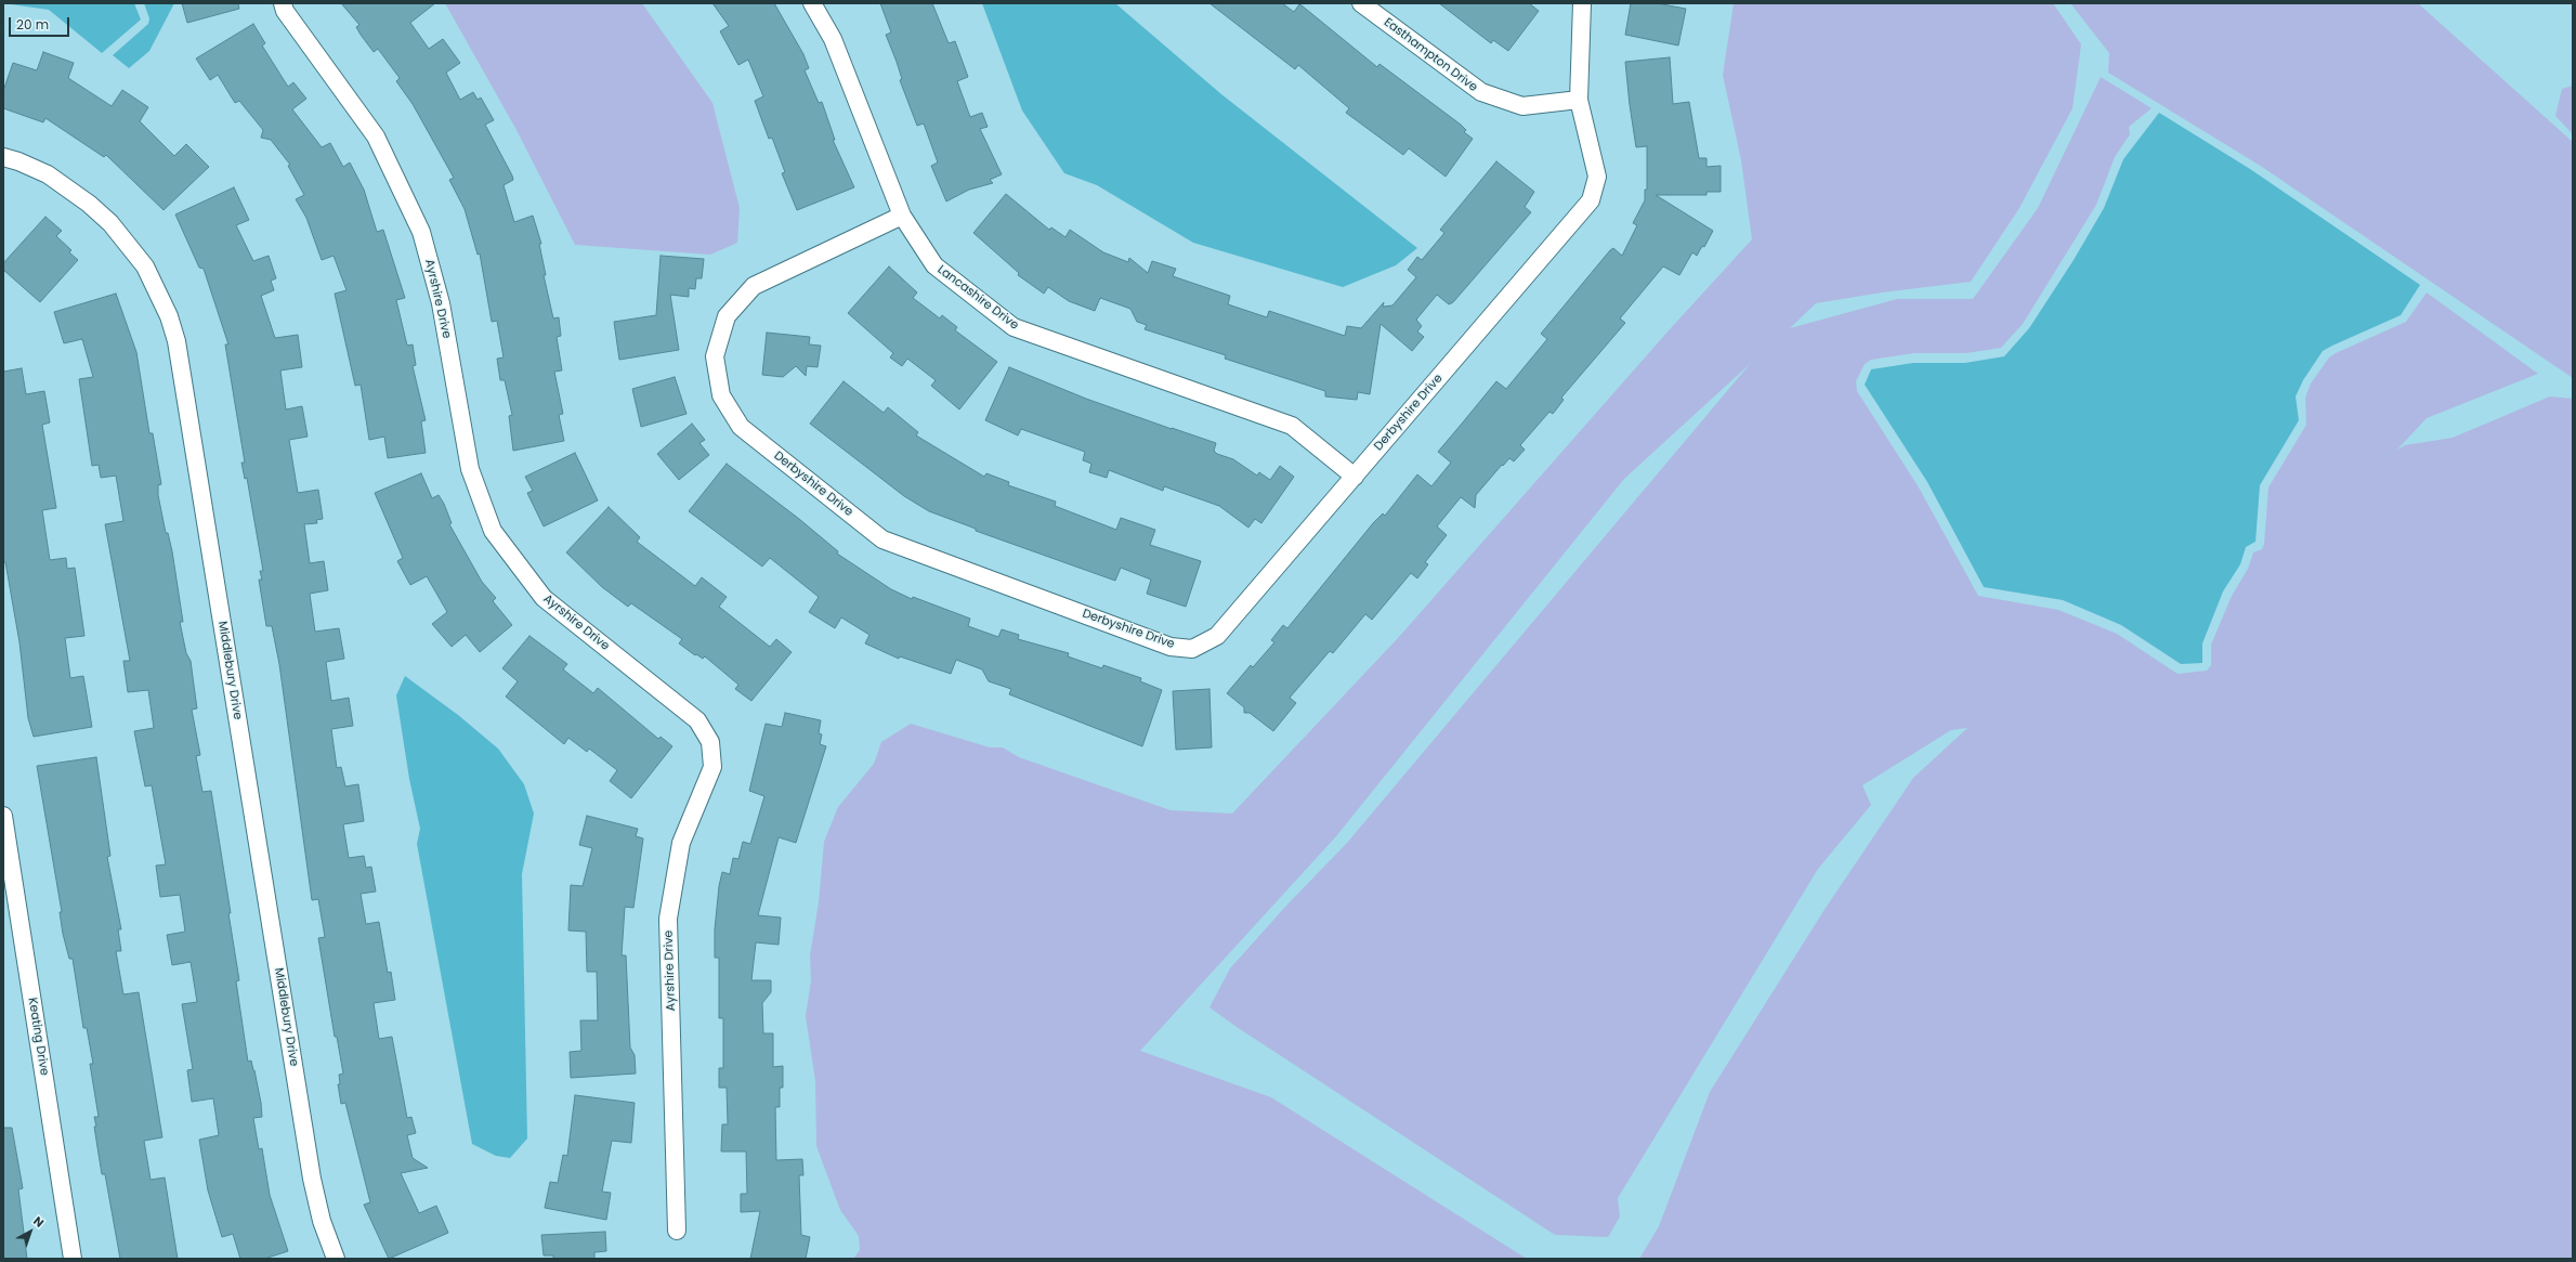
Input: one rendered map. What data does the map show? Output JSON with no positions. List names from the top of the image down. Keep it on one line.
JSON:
{"streets":{"street":["Easthampton Drive","Lancashire Drive","Ayrshire Drive","Derbyshire Drive","Middlebury Drive","Keating Drive"]},"crossings":[["Easthampton Drive","Derbyshire Drive"],["Lancashire Drive","Derbyshire Drive"]],"scale_bar":"20 m","north":"top right"}
